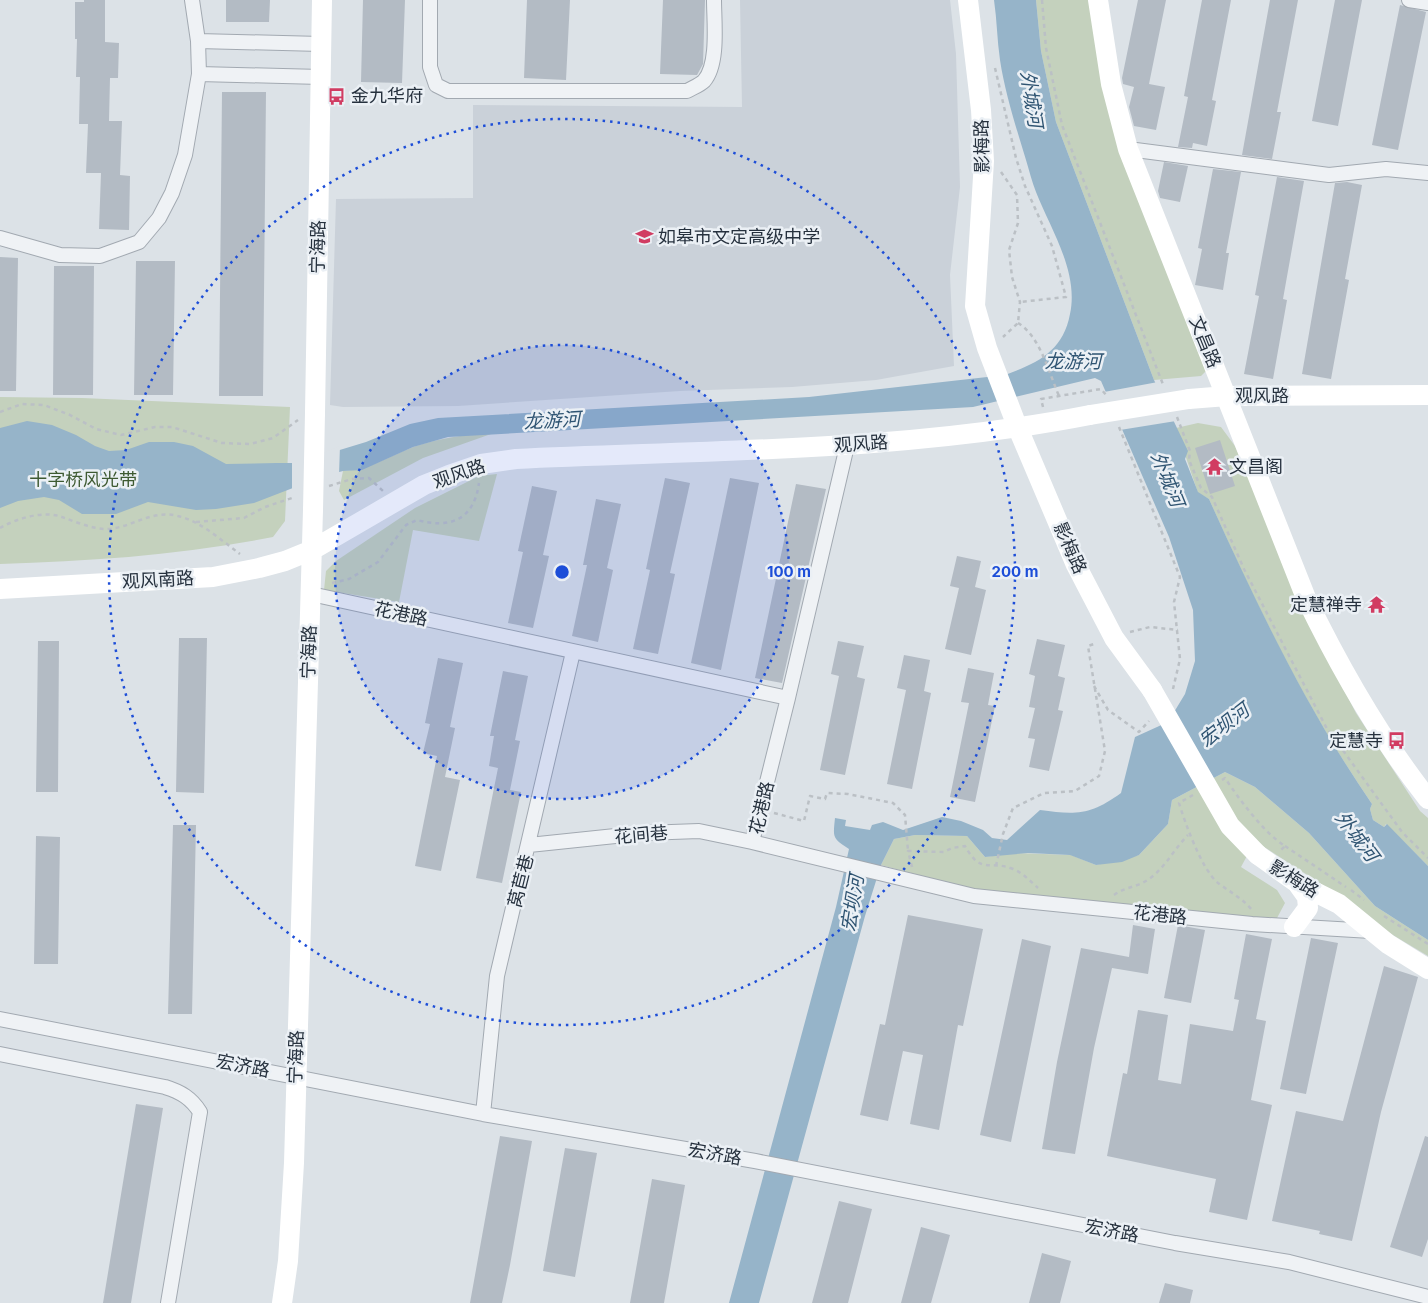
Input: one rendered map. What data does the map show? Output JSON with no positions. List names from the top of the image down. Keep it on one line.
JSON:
{"streets":{"street":["影梅路","宁海路","文昌路","观风路","观风南路","花港路","花间巷","莴苣巷","宏济路"]},"crossings":[["影梅路","观风路"],["影梅路","花港路"],["宁海路","观风路"],["宁海路","观风南路"],["宁海路","花港路"],["宁海路","宏济路"],["文昌路","观风路"],["观风路","观风南路"],["花港路","花间巷"],["花港路","莴苣巷"],["花间巷","莴苣巷"],["莴苣巷","宏济路"]],"water":["外城河","龙游河","宏坝河"],"parks":["十字桥风光带"],"places":{"bus stop":["金九华府","定慧寺"],"school or university":["如皋市文定高级中学"],"temple":["文昌阁","定慧禅寺"]},"rings":["100 m","200 m"]}
